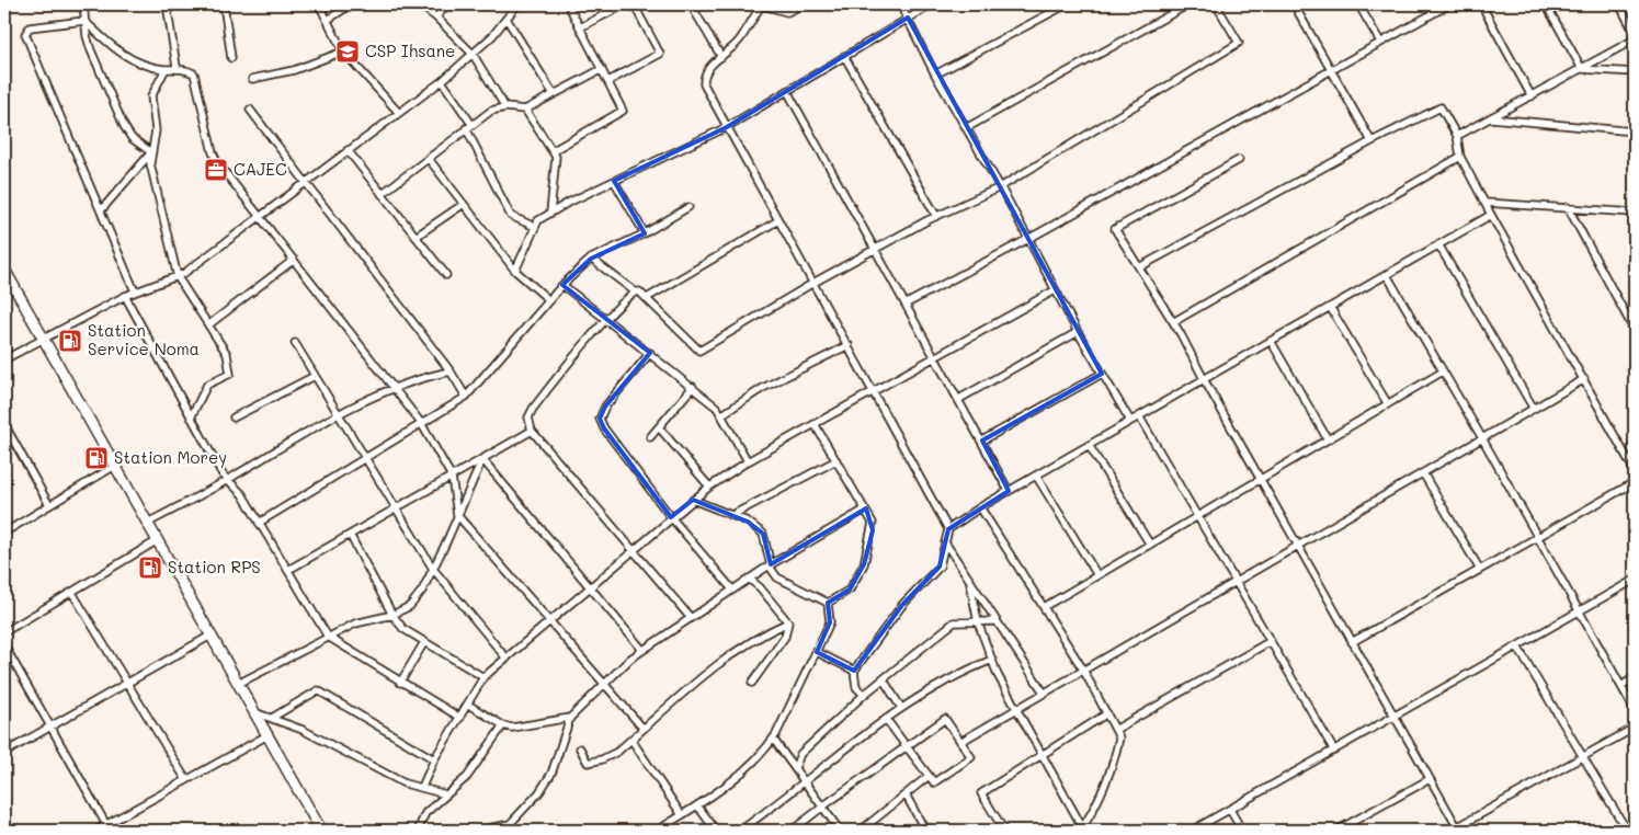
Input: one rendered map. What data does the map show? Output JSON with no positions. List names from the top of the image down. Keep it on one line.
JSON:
{"places":{"school or university":["CSP Ihsane"],"office":["CAJEC"],"fuel station":["Station Service Noma","Station Morey","Station RPS"]}}
